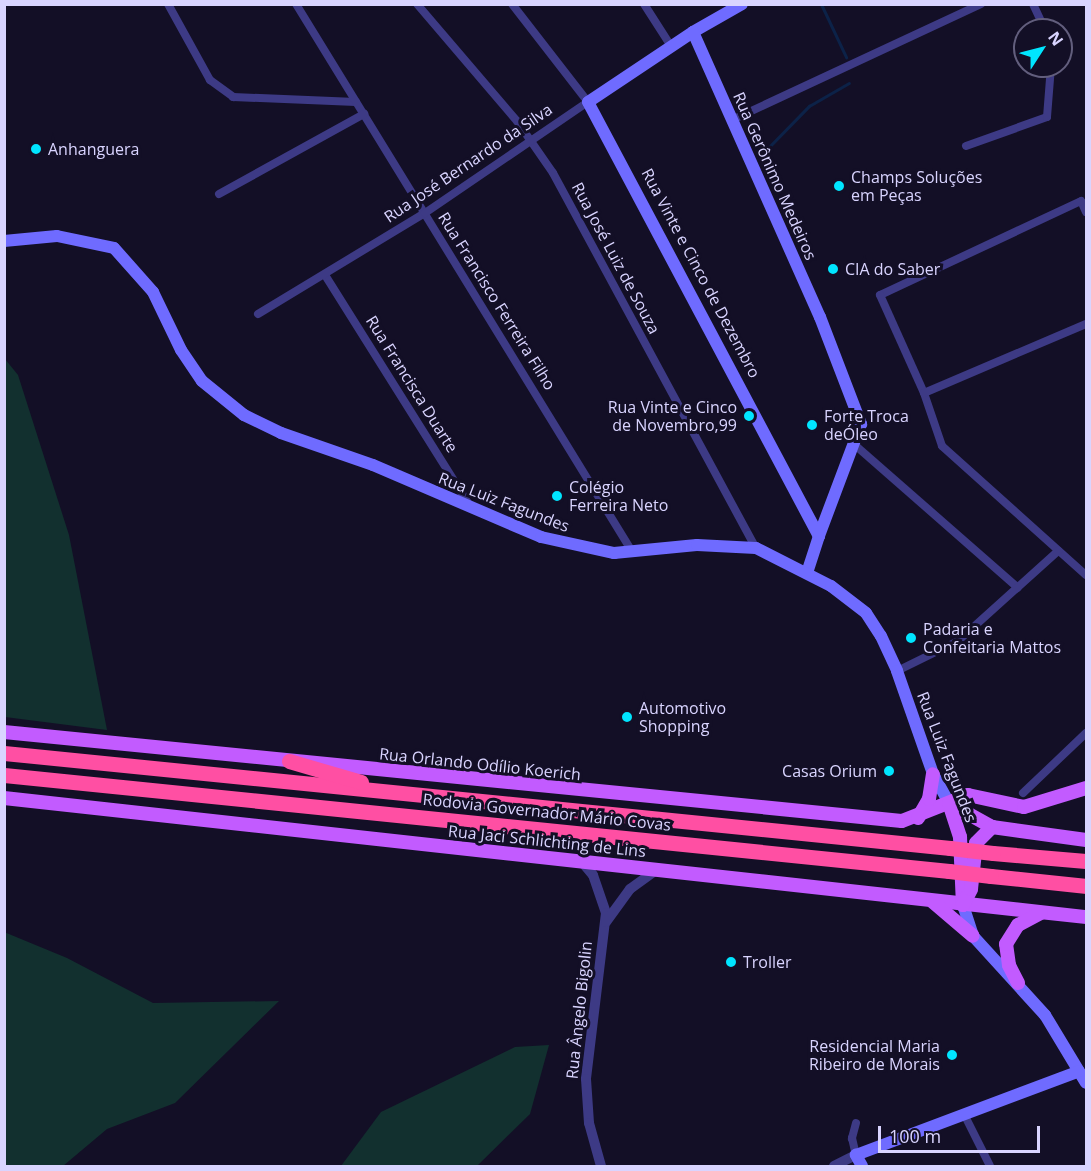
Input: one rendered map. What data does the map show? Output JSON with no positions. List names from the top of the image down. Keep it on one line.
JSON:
{"streets":{"highway":["Rodovia Governador Mário Covas"],"main road":["Rua José Bernardo da Silva","Rua Gerônimo Medeiros","Rua Vinte e Cinco de Dezembro","Rua Luiz Fagundes","Rua Orlando Odílio Koerich","Rua Jaci Schlichting de Lins"],"street":["Rua José Luiz de Souza","Rua Francisco Ferreira Filho","Rua Francisca Duarte","Rua Ângelo Bigolin"]},"crossings":[["Rua José Bernardo da Silva","Rua Gerônimo Medeiros"],["Rua José Bernardo da Silva","Rua José Luiz de Souza"],["Rua José Bernardo da Silva","Rua Vinte e Cinco de Dezembro"],["Rua José Bernardo da Silva","Rua Francisco Ferreira Filho"],["Rua José Bernardo da Silva","Rua Francisca Duarte"],["Rua Gerônimo Medeiros","Rua Vinte e Cinco de Dezembro"],["Rua José Luiz de Souza","Rua Luiz Fagundes"],["Rua Francisco Ferreira Filho","Rua Luiz Fagundes"],["Rua Francisca Duarte","Rua Luiz Fagundes"],["Rua Luiz Fagundes","Rua Orlando Odílio Koerich"],["Rua Luiz Fagundes","Rua Jaci Schlichting de Lins"],["Rua Jaci Schlichting de Lins","Rua Ângelo Bigolin"]],"places":["Anhanguera","Champs Soluções em Peças","CIA do Saber","Rua Vinte e Cinco de Novembro,99","Forte Troca deÓleo","Colégio Ferreira Neto","Padaria e Confeitaria Mattos","Automotivo Shopping","Casas Orium","Troller","Residencial Maria Ribeiro de Morais"],"scale_bar":"100 m","north":"top right"}
